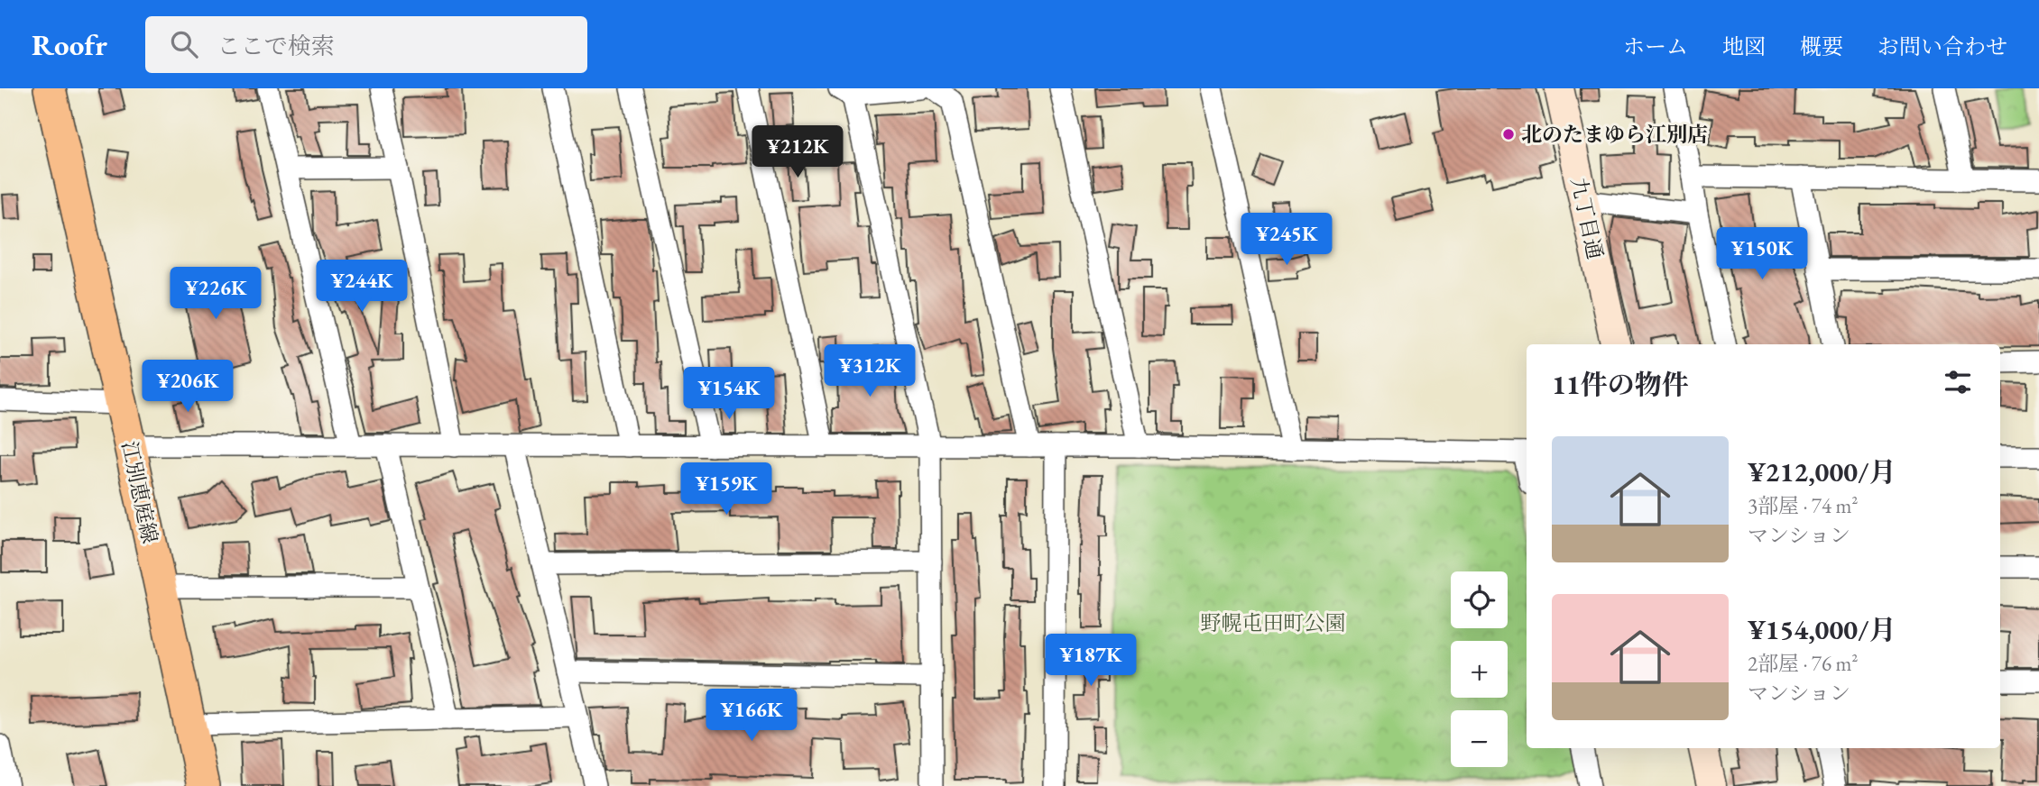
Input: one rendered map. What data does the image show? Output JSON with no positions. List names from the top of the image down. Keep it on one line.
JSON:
{"streets":{"main road":["江別恵庭線"],"street":["九丁目通"]},"parks":["野幌屯田町公園"],"places":["北のたまゆら江別店"],"page":{"header":"Roofr","search":"ここで検索","nav":["ホーム","地図","概要","お問い合わせ"],"price":["¥212K","¥245K","¥150K","¥244K","¥226K","¥312K","¥206K","¥154K","¥159K","¥187K","¥166K"],"heading":"11件の物件","list":[{"name":"¥212,000/月","note":"3部屋 · 74 m² · マンション"},{"name":"¥154,000/月","note":"2部屋 · 76 m² · マンション"}],"map_buttons":["+","−"]}}
